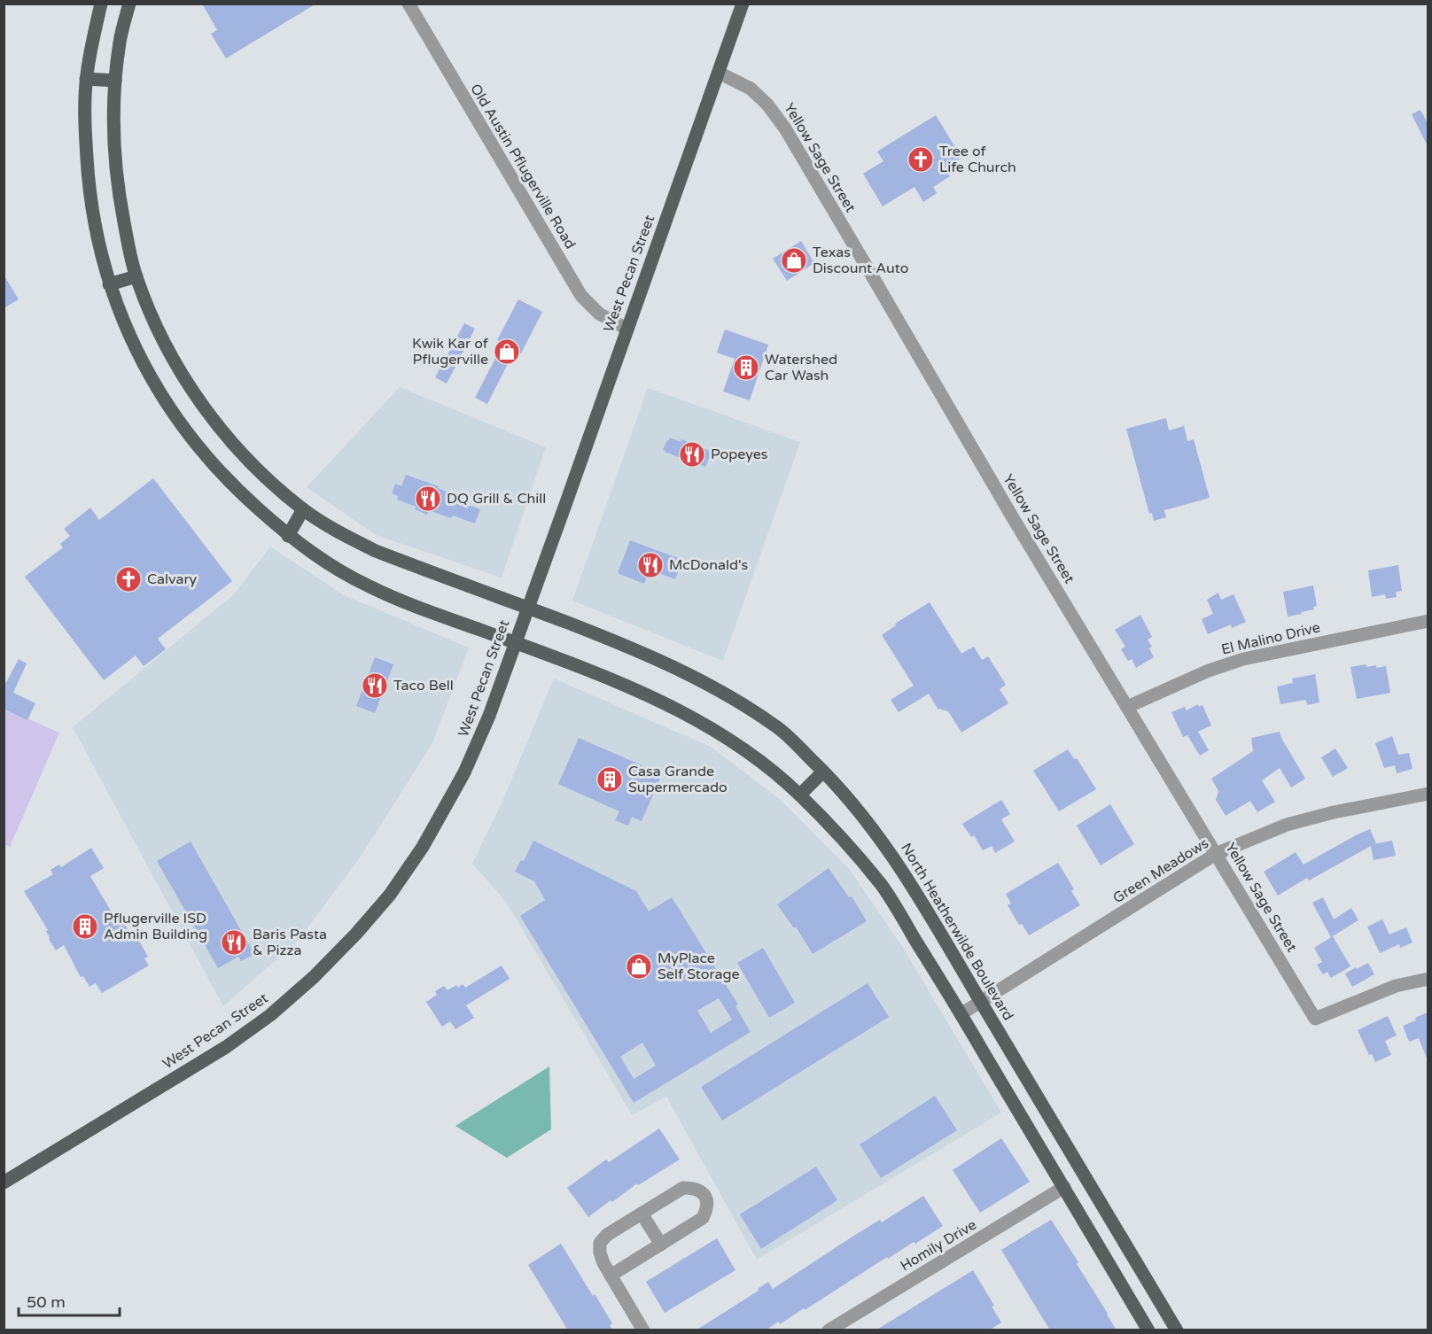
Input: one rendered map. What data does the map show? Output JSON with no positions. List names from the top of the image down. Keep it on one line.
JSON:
{"streets":{"main road":["West Pecan Street","North Heatherwilde Boulevard"],"street":["Yellow Sage Street","Old Austin Pflugerville Road","El Malino Drive","Green Meadows","Homily Drive"]},"crossings":[["Yellow Sage Street","West Pecan Street"],["Yellow Sage Street","El Malino Drive"],["Yellow Sage Street","Green Meadows"],["Old Austin Pflugerville Road","West Pecan Street"],["West Pecan Street","North Heatherwilde Boulevard"],["Green Meadows","North Heatherwilde Boulevard"]],"places":{"church":["Tree of Life Church","Calvary"],"shop":["Texas Discount Auto","Kwik Kar of Pflugerville","MyPlace Self Storage"],"building":["Watershed Car Wash","Casa Grande Supermercado","Pflugerville ISD Admin Building"],"restaurant":["Popeyes","DQ Grill & Chill","McDonald's","Taco Bell","Baris Pasta & Pizza"]},"scale_bar":"50 m"}
